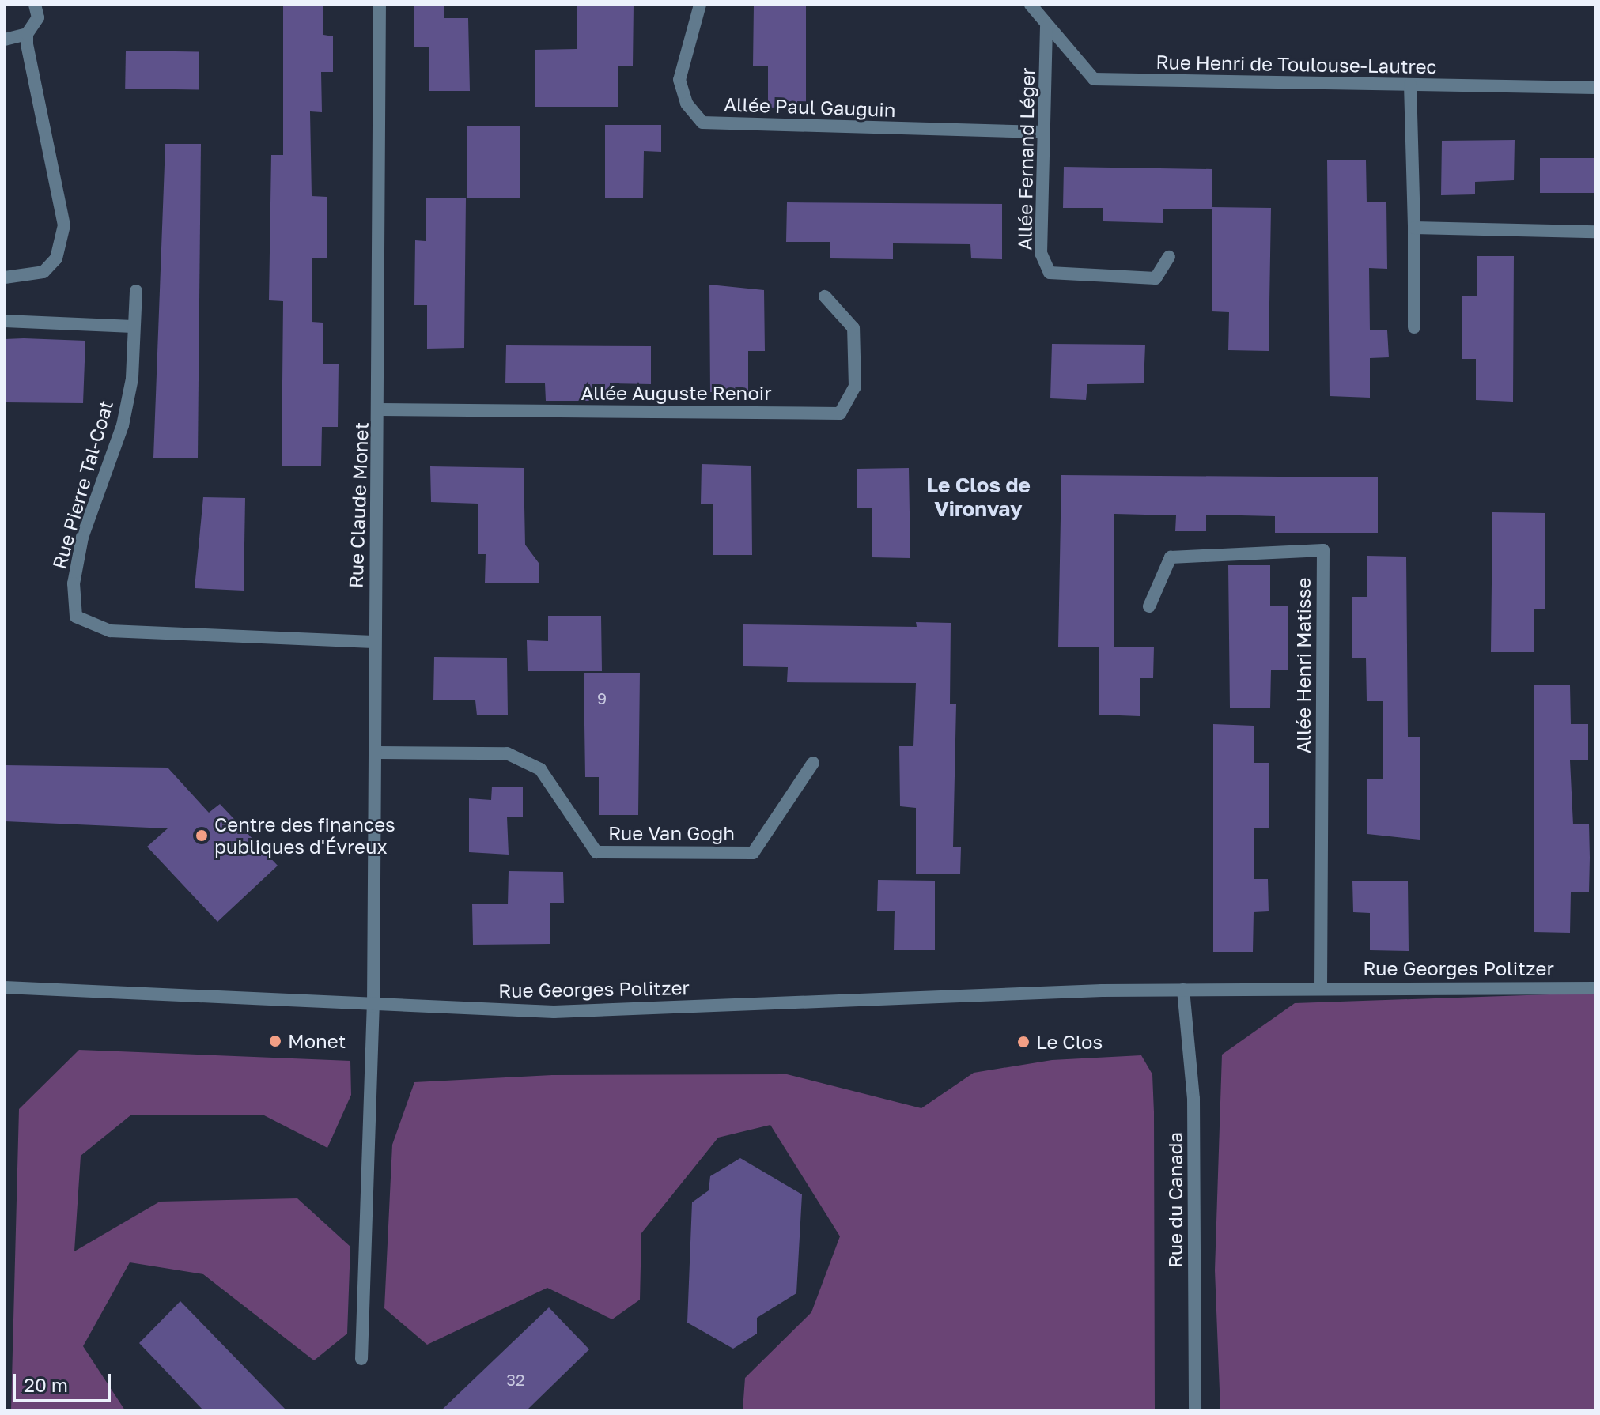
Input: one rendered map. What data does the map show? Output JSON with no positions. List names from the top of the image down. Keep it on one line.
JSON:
{"streets":{"street":["Rue Henri de Toulouse-Lautrec","Allée Paul Gauguin","Allée Fernand Léger","Allée Auguste Renoir","Rue Pierre Tal-Coat","Rue Claude Monet","Allée Henri Matisse","Rue Van Gogh","Rue Georges Politzer","Rue du Canada"]},"crossings":[["Rue Henri de Toulouse-Lautrec","Allée Fernand Léger"],["Allée Paul Gauguin","Allée Fernand Léger"],["Allée Auguste Renoir","Rue Claude Monet"],["Rue Pierre Tal-Coat","Rue Claude Monet"],["Rue Claude Monet","Rue Van Gogh"],["Rue Claude Monet","Rue Georges Politzer"],["Allée Henri Matisse","Rue Georges Politzer"],["Rue Georges Politzer","Rue du Canada"]],"districts":["Le Clos de Vironvay"],"places":["Centre des finances publiques d'Évreux","Monet","Le Clos"],"house_numbers":["9","32"],"scale_bar":"20 m"}
